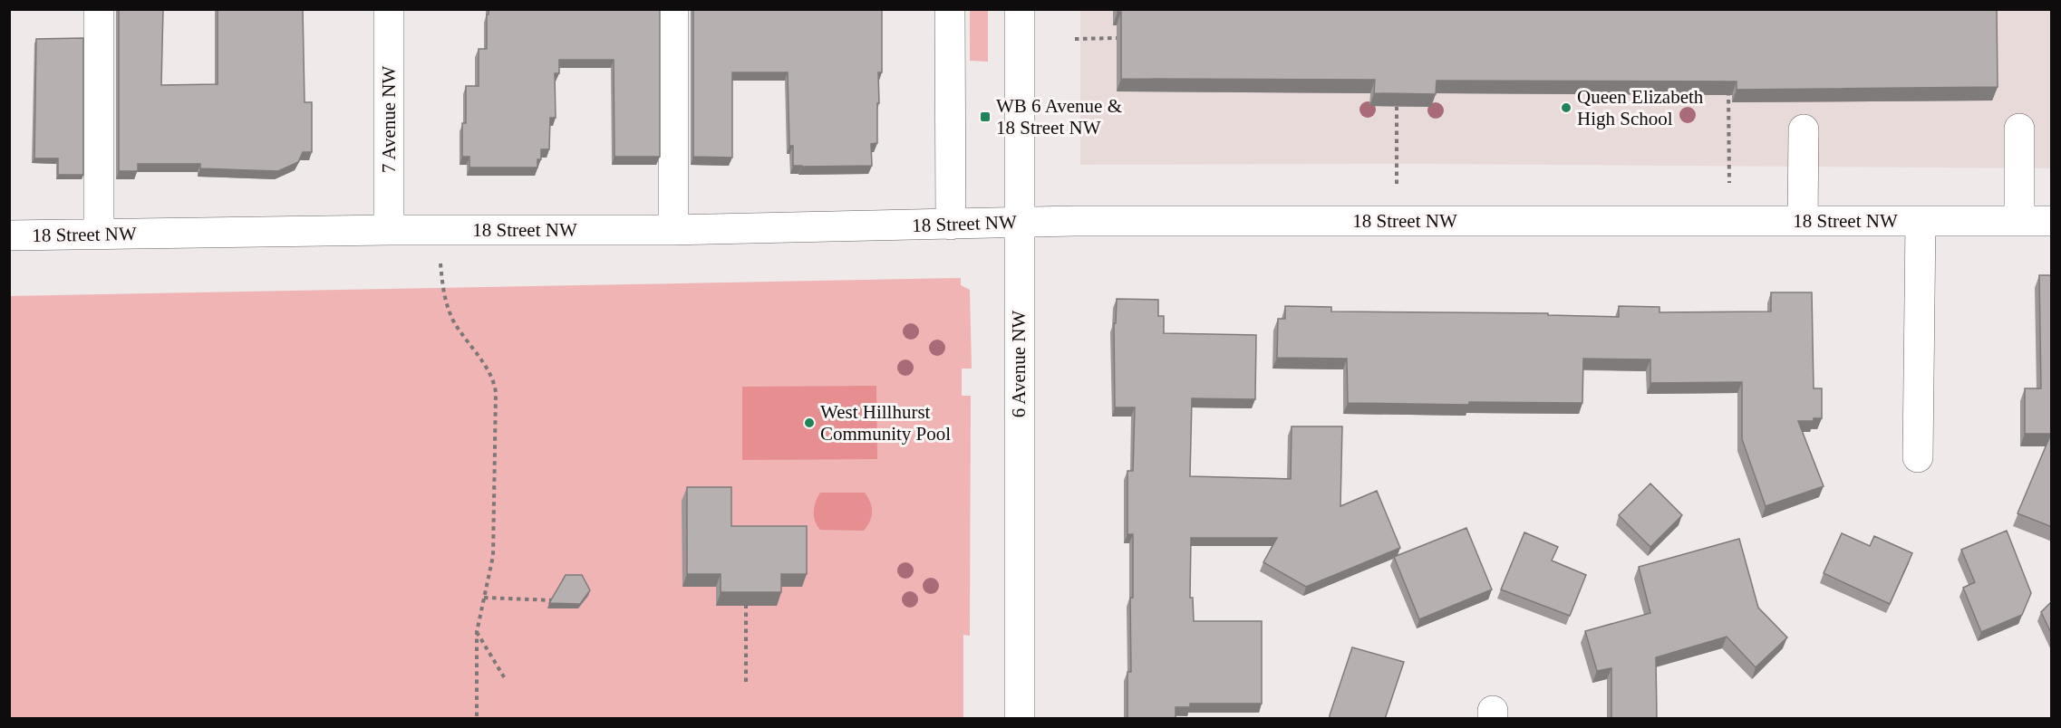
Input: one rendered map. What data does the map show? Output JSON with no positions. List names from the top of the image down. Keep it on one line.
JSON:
{"streets":{"street":["7 Avenue NW","18 Street NW","6 Avenue NW"]},"crossings":[["7 Avenue NW","18 Street NW"],["18 Street NW","6 Avenue NW"]],"places":{"other":["Queen Elizabeth High School","West Hillhurst Community Pool"],"transit":["WB 6 Avenue & 18 Street NW"]}}
